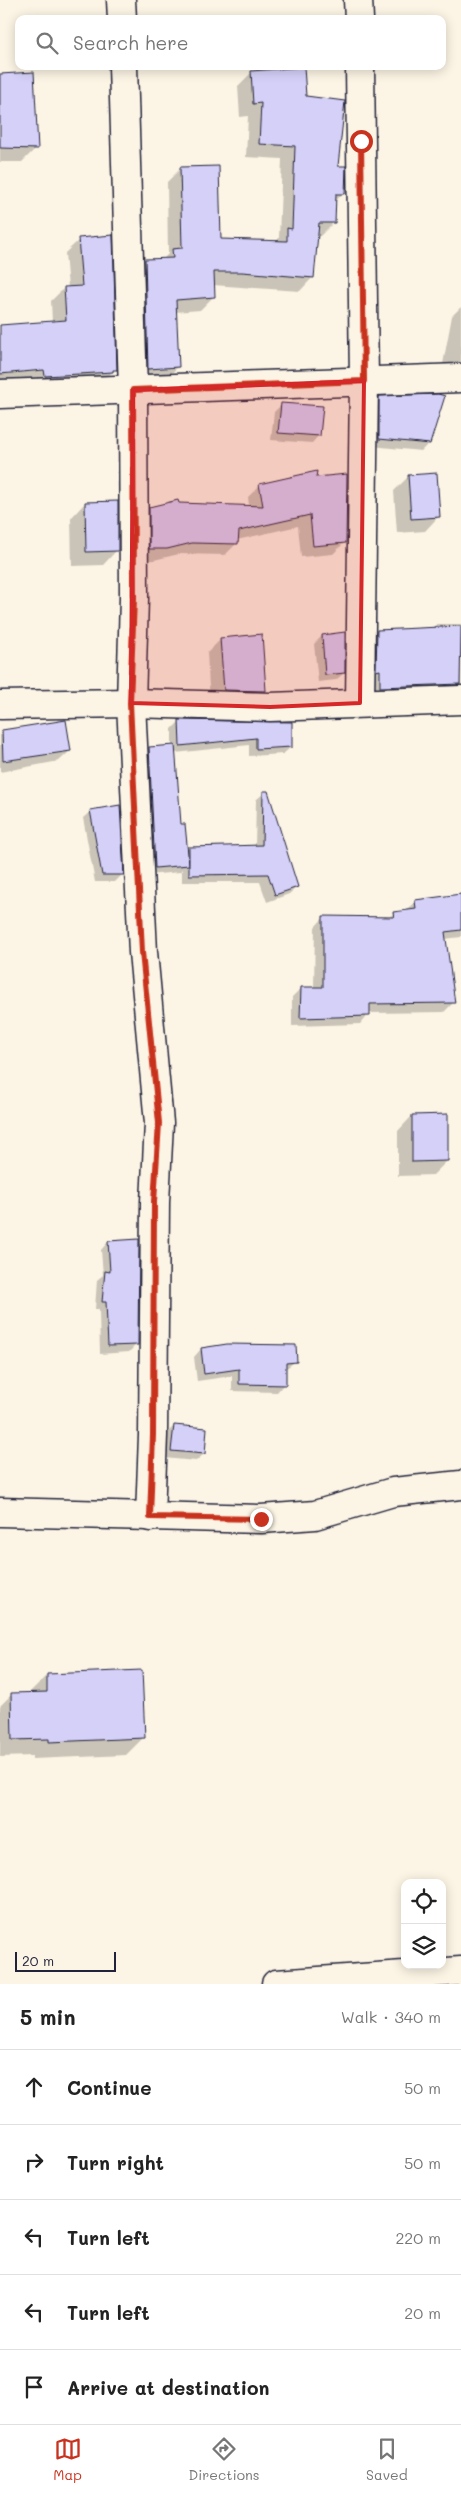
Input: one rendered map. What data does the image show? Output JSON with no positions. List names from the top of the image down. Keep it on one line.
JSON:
{"scale_bar":"20 m","page":{"search":"Search here","scale":"20 m","heading":["5 min","Walk · 340 m"],"list":[["Continue","50 m"],["Turn right","50 m"],["Turn left","220 m"],["Turn left","20 m"],"Arrive at destination"],"nav":["Map","Directions","Saved"]}}
